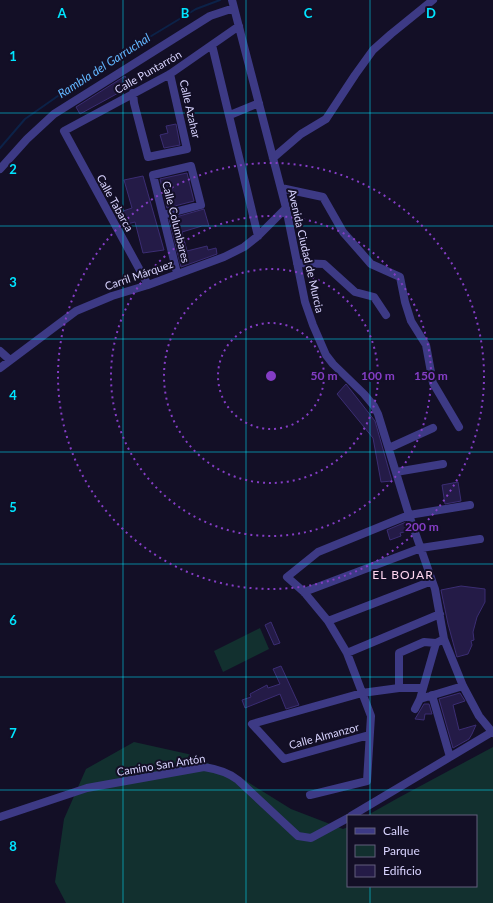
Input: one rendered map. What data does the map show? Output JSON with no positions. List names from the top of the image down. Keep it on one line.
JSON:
{"streets":{"street":["Calle Puntarrón","Calle Azahar","Calle Tabarca","Calle Columbares","Avenida Ciudad de Murcia","Carril Márquez","Calle Almanzor","Camino San Antón"]},"crossings":[["Calle Puntarrón","Calle Azahar"],["Calle Puntarrón","Calle Tabarca"],["Calle Puntarrón","Avenida Ciudad de Murcia"],["Calle Tabarca","Carril Márquez"],["Calle Columbares","Carril Márquez"],["Avenida Ciudad de Murcia","Carril Márquez"],["Avenida Ciudad de Murcia","Camino San Antón"]],"districts":["EL BOJAR"],"water":["Rambla del Garruchal"],"legend":["Calle","Parque","Edificio"],"grid":{"columns":["A","B","C","D"],"rows":["1","2","3","4","5","6","7","8"]},"rings":["50 m","100 m","150 m","200 m"]}
